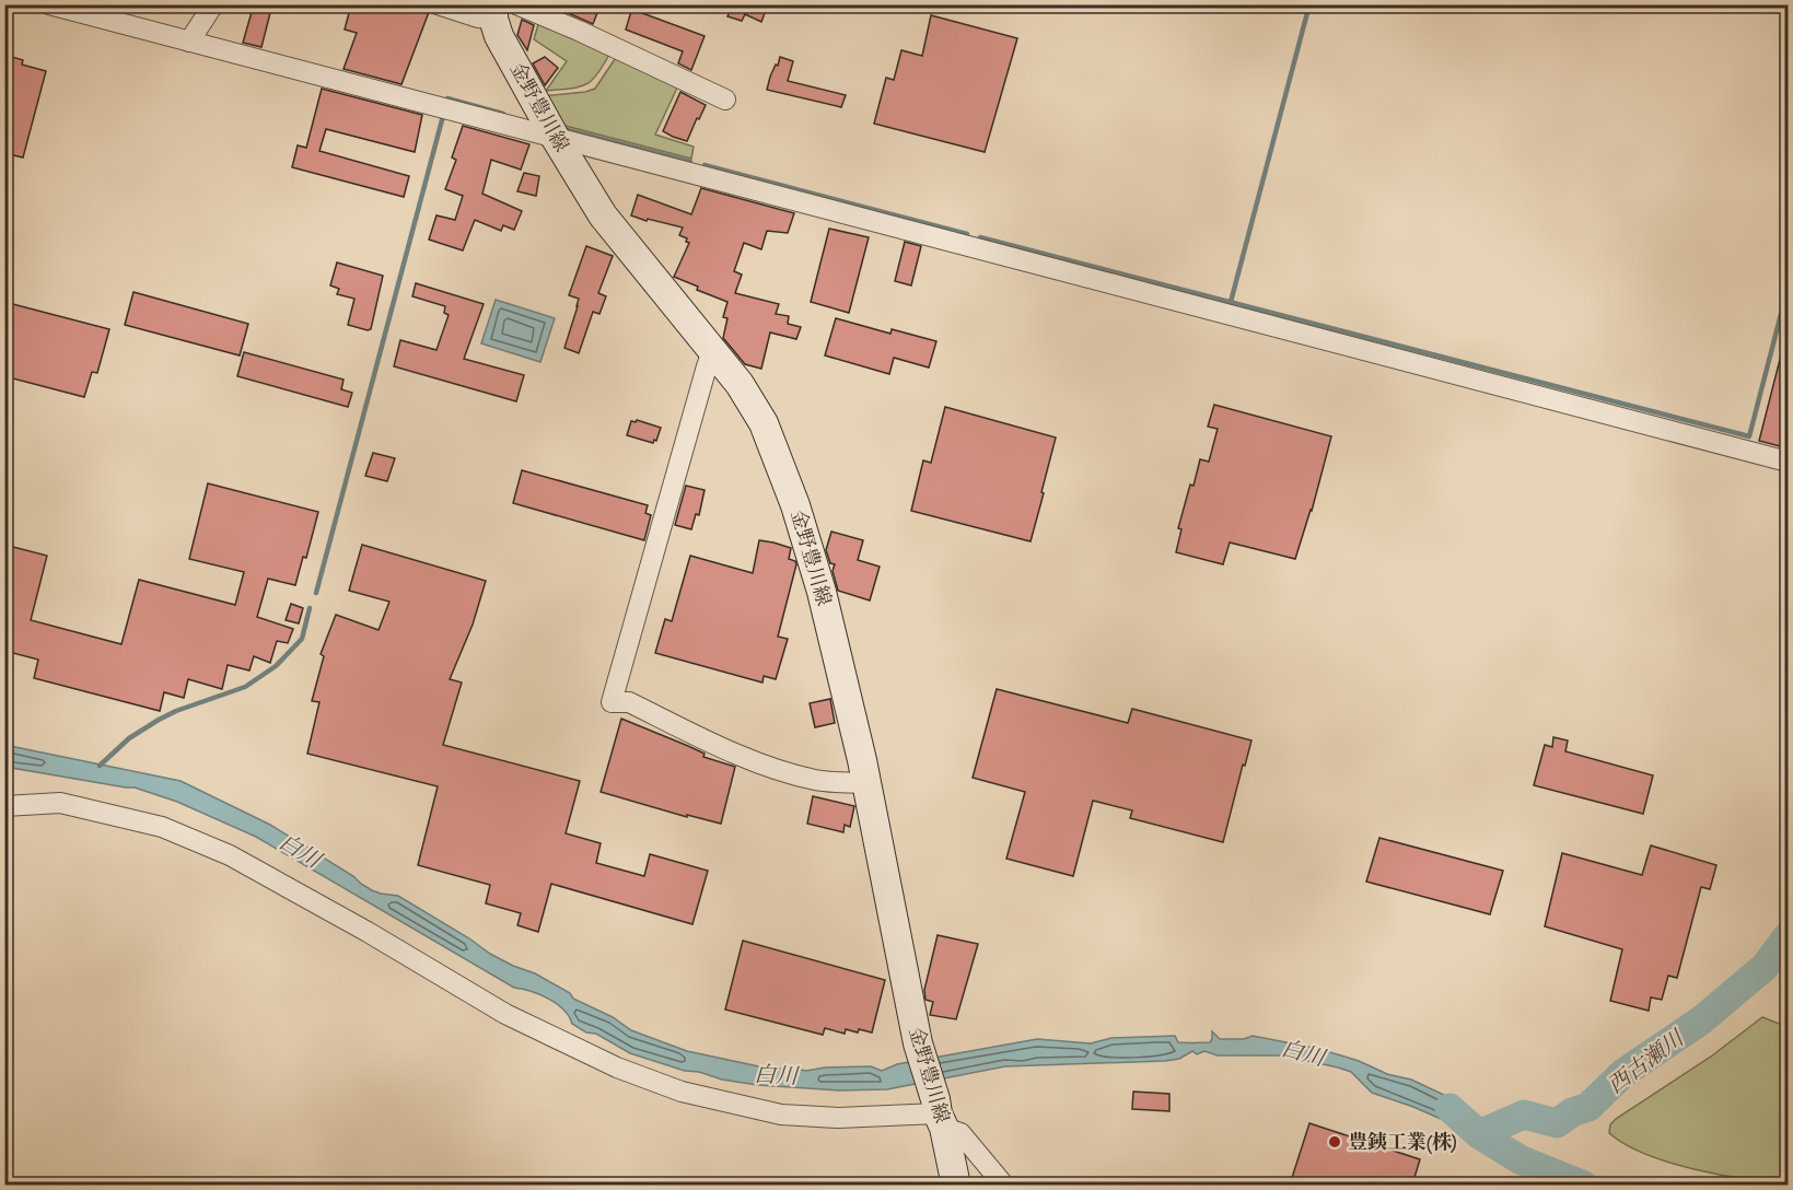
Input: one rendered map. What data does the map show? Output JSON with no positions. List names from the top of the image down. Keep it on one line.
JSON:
{"streets":{"main road":["金野豊川線"]},"water":["白川","西古瀬川"],"places":["豊銕工業(株)"]}
